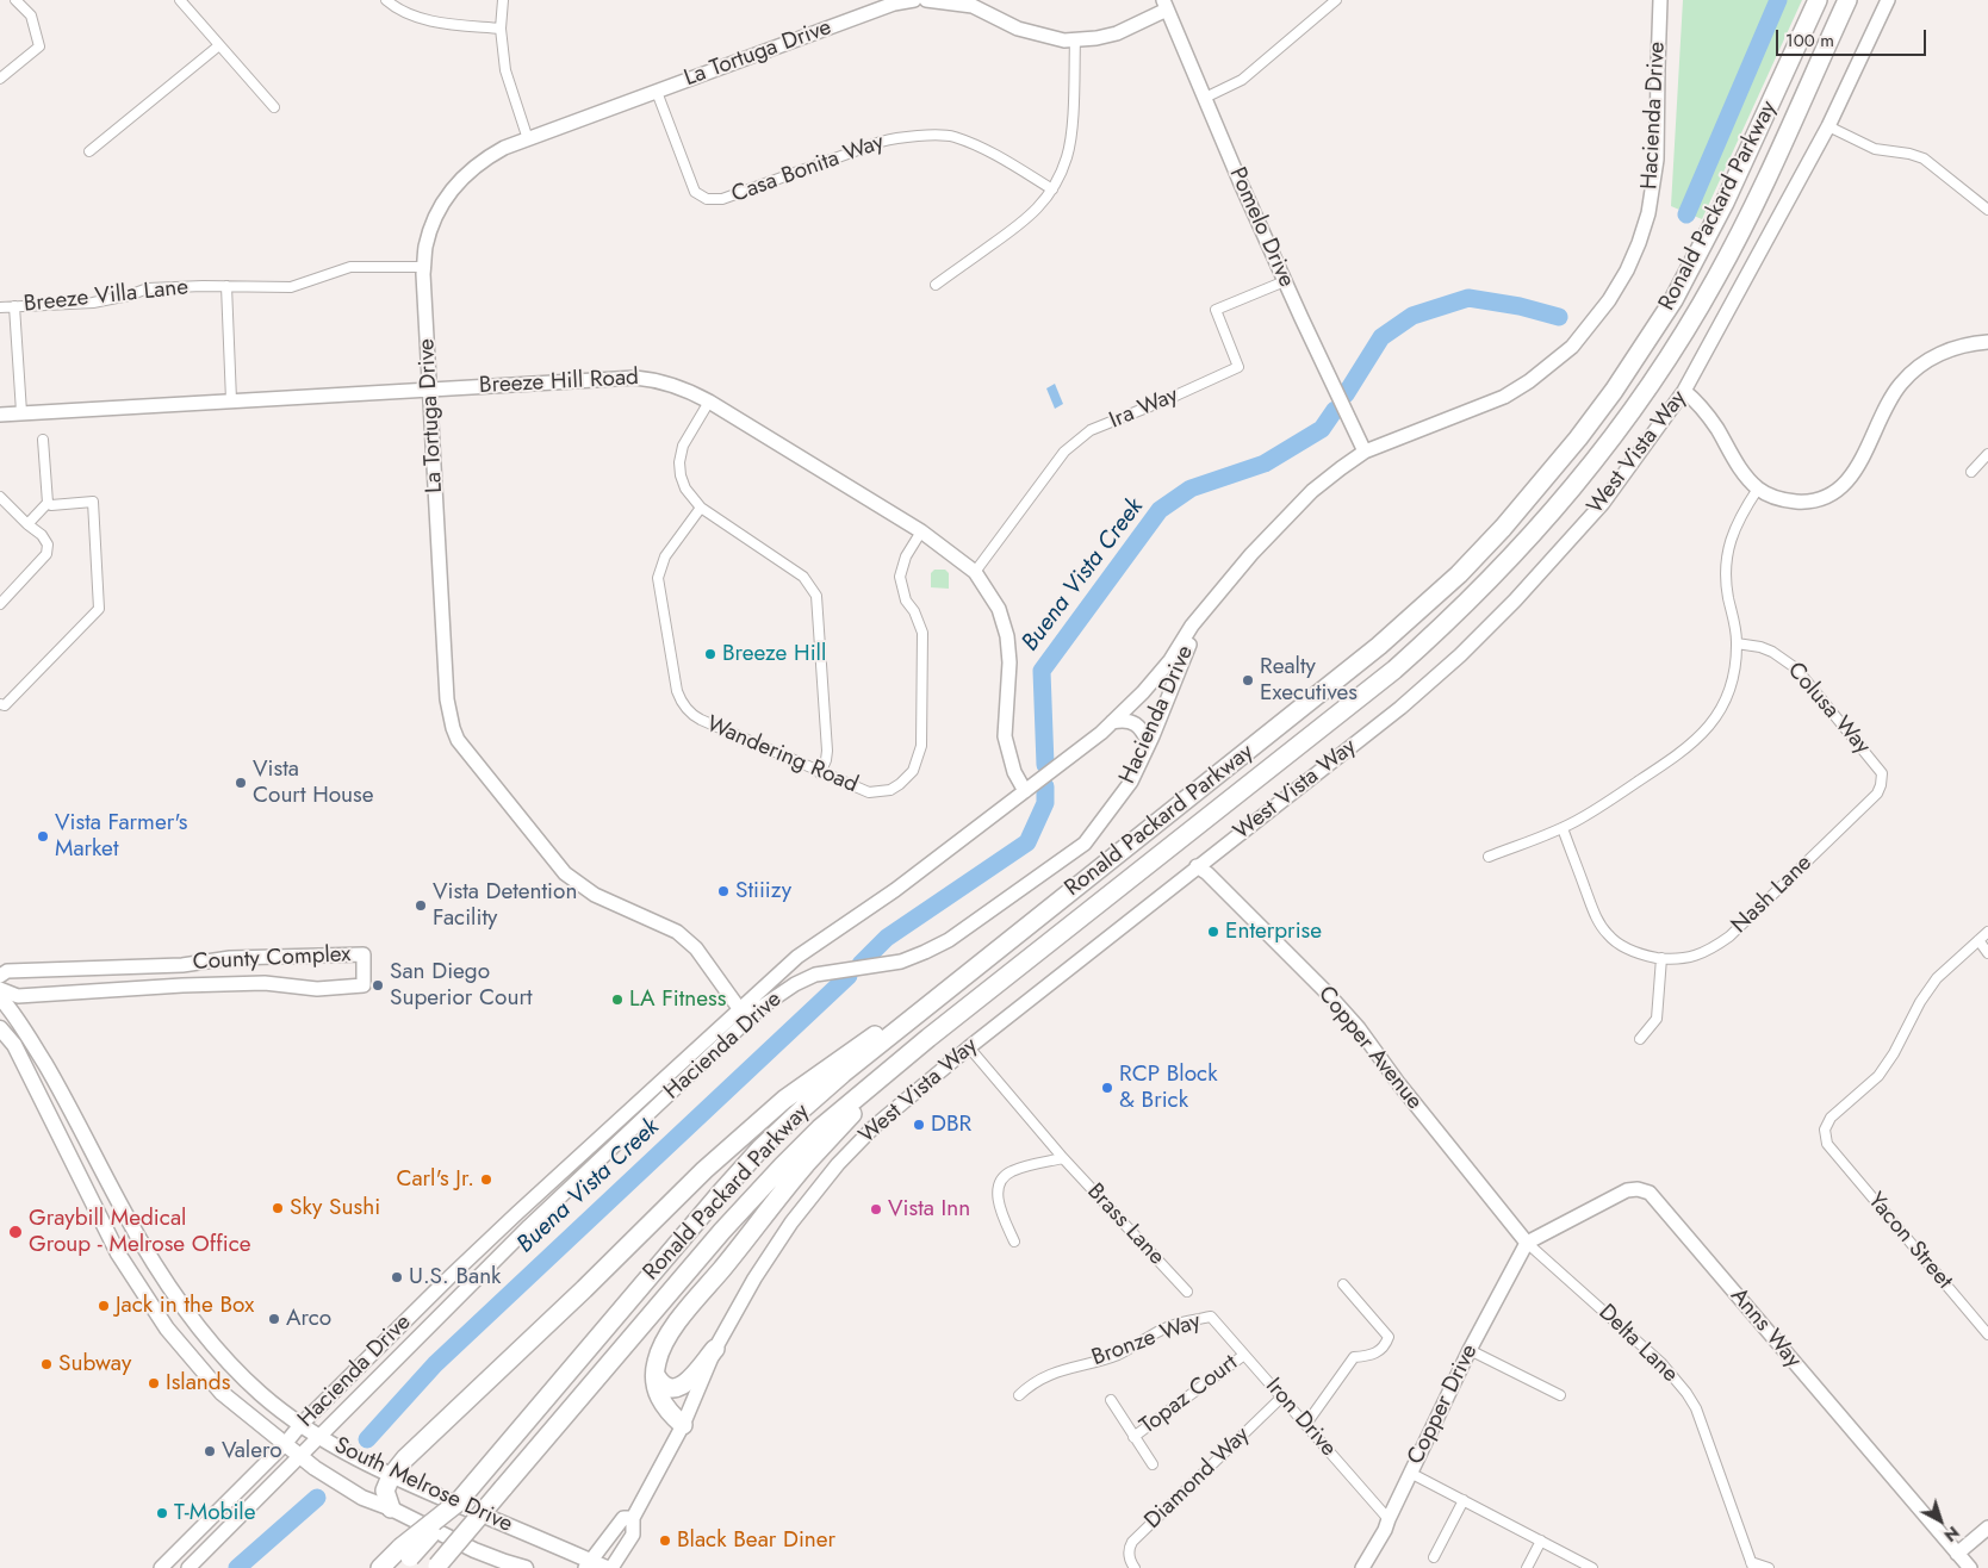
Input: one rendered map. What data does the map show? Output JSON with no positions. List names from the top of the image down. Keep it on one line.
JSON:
{"streets":{"highway":["Ronald Packard Parkway"],"main road":["South Melrose Drive"],"street":["La Tortuga Drive","Hacienda Drive","Casa Bonita Way","Pomelo Drive","Breeze Villa Lane","Breeze Hill Road","Ira Way","West Vista Way","Colusa Way","Wandering Road","Nash Lane","County Complex","Copper Avenue","Brass Lane","Yacon Street","Anns Way","Bronze Way","Delta Lane","Topaz Court","Copper Drive","Iron Drive","Diamond Way"]},"crossings":[["La Tortuga Drive","Hacienda Drive"],["La Tortuga Drive","Casa Bonita Way"],["La Tortuga Drive","Breeze Villa Lane"],["La Tortuga Drive","Breeze Hill Road"],["Hacienda Drive","Pomelo Drive"],["Hacienda Drive","Breeze Hill Road"],["Hacienda Drive","South Melrose Drive"],["Pomelo Drive","Ira Way"],["Breeze Hill Road","Ira Way"],["Breeze Hill Road","Wandering Road"],["West Vista Way","Copper Avenue"],["West Vista Way","Brass Lane"],["West Vista Way","South Melrose Drive"],["Colusa Way","Nash Lane"],["Copper Avenue","Anns Way"],["Copper Avenue","Delta Lane"],["Copper Avenue","Copper Drive"],["Anns Way","Delta Lane"],["Anns Way","Copper Drive"],["Bronze Way","Iron Drive"],["Delta Lane","Copper Drive"],["Topaz Court","Iron Drive"],["Copper Drive","Iron Drive"],["Iron Drive","Diamond Way"]],"water":["Buena Vista Creek"],"places":["Breeze Hill","Realty Executives","Vista Court House","Vista Farmer's Market","Stiiizy","Vista Detention Facility","Enterprise","San Diego Superior Court","LA Fitness","RCP Block & Brick","DBR","Carl's Jr.","Sky Sushi","Vista Inn","Graybill Medical Group - Melrose Office","U.S. Bank","Jack in the Box","Arco","Subway","Islands","Valero","T-Mobile","Black Bear Diner"],"scale_bar":"100 m","north":"bottom right"}
